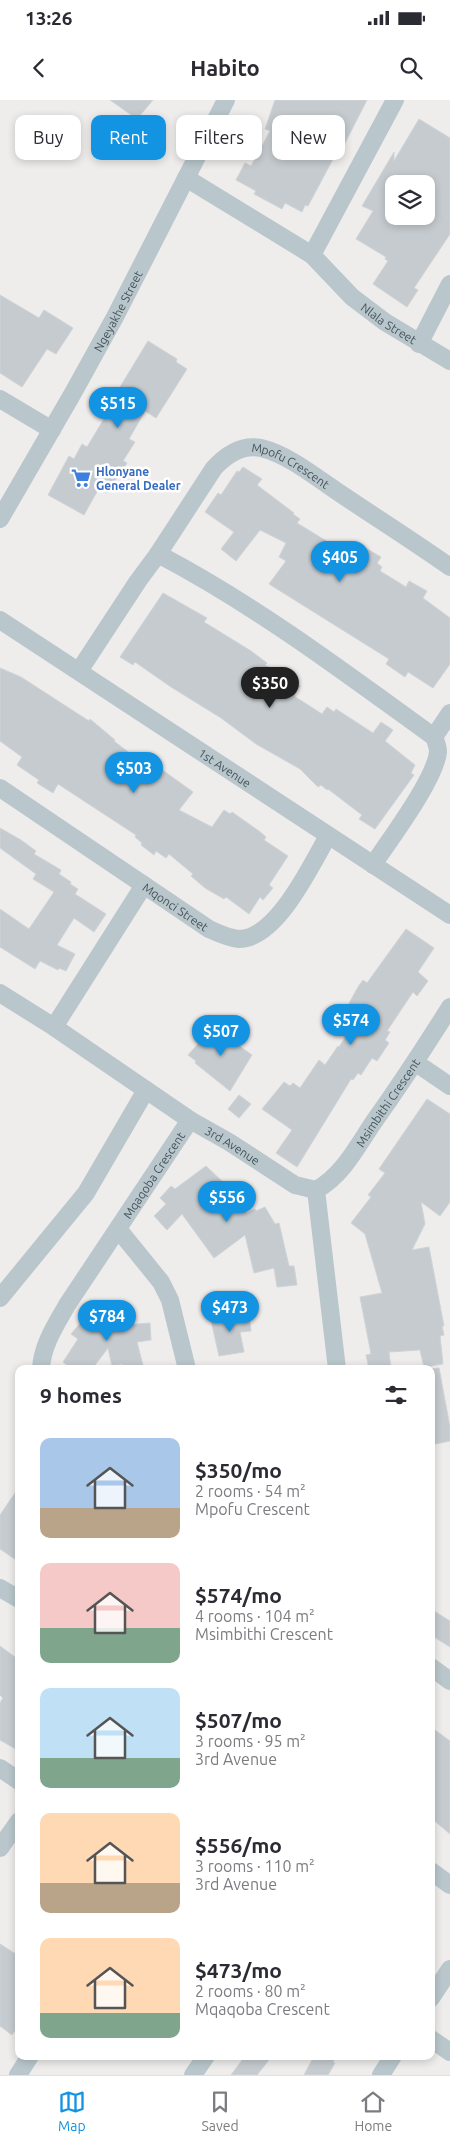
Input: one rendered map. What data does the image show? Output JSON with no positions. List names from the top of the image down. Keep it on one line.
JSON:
{"streets":{"street":["Ngeyakhe Street","Nlala Street","Mpofu Crescent","1st Avenue","Mqonci Street","Msimbithi Crescent","3rd Avenue","Mqaqoba Crescent"]},"crossings":[["Ngeyakhe Street","Nlala Street"],["Mpofu Crescent","1st Avenue"],["1st Avenue","Mqonci Street"],["Msimbithi Crescent","3rd Avenue"],["3rd Avenue","Mqaqoba Crescent"]],"places":{"supermarket":["Hlonyane General Dealer"]},"page":{"status":"13:26","header":"Habito","chip":["Buy","Rent","Filters","New"],"price":["$515","$405","$350","$503","$574","$507","$556","$473","$784"],"heading":"9 homes","list":[{"name":"$350/mo","note":"2 rooms · 54 m² · Mpofu Crescent"},{"name":"$574/mo","note":"4 rooms · 104 m² · Msimbithi Crescent"},{"name":"$507/mo","note":"3 rooms · 95 m² · 3rd Avenue"},{"name":"$556/mo","note":"3 rooms · 110 m² · 3rd Avenue"},{"name":"$473/mo","note":"2 rooms · 80 m² · Mqaqoba Crescent"}],"tabs":["Map","Saved","Home"]}}
